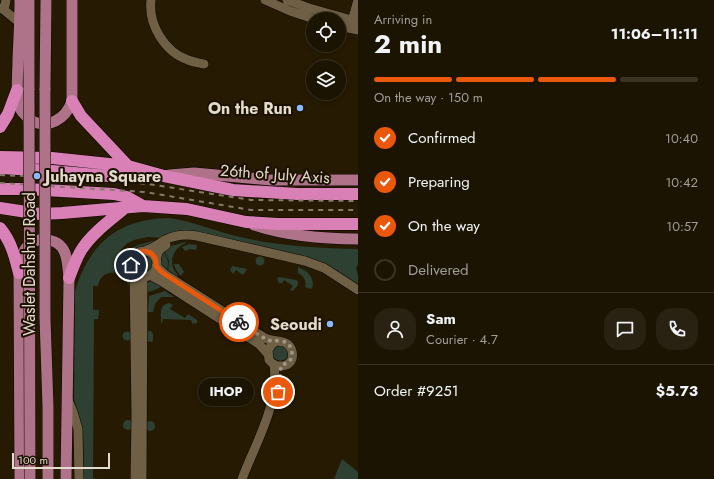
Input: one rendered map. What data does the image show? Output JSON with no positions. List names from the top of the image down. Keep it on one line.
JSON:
{"streets":{"highway":["26th of July Axis"],"main road":["Waslet Dahshur Road"]},"places":["On the Run","Juhayna Square","Seoudi","IHOP"],"scale_bar":"100 m","page":{"heading":["2 min","Arriving in","11:06–11:11"],"panel":["Sam","Courier · 4.7","Order #9251","$5.73"],"bar":"On the way · 150 m","list":[["Confirmed","10:40"],["Preparing","10:42"],["On the way","10:57"],"Delivered"],"bubble":"IHOP","scale":"100 m"}}
